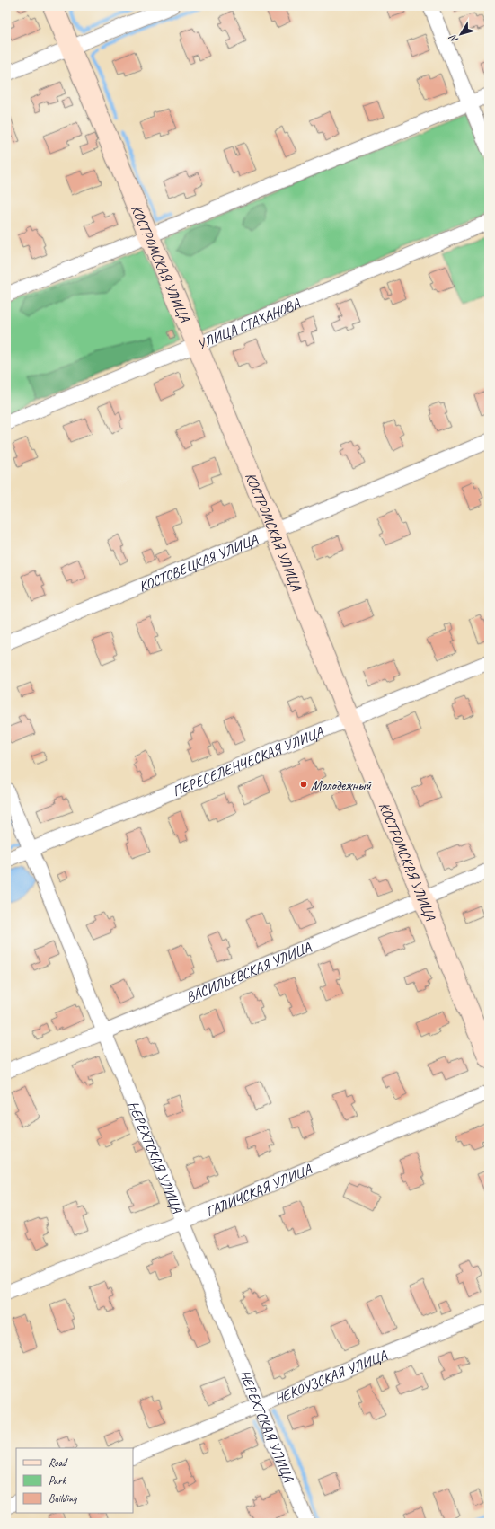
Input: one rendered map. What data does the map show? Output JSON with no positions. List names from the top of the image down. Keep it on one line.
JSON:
{"streets":{"street":["КОСТРОМСКАЯ УЛИЦА","УЛИЦА СТАХАНОВА","КОСТОВЕЦКАЯ УЛИЦА","ПЕРЕСЕЛЕНЧЕСКАЯ УЛИЦА","ВАСИЛЬЕВСКАЯ УЛИЦА","НЕРЕХТСКАЯ УЛИЦА","ГАЛИЧСКАЯ УЛИЦА","НЕКОУЗСКАЯ УЛИЦА"]},"crossings":[["КОСТРОМСКАЯ УЛИЦА","УЛИЦА СТАХАНОВА"],["КОСТРОМСКАЯ УЛИЦА","КОСТОВЕЦКАЯ УЛИЦА"],["КОСТРОМСКАЯ УЛИЦА","ПЕРЕСЕЛЕНЧЕСКАЯ УЛИЦА"],["КОСТРОМСКАЯ УЛИЦА","ВАСИЛЬЕВСКАЯ УЛИЦА"],["ПЕРЕСЕЛЕНЧЕСКАЯ УЛИЦА","НЕРЕХТСКАЯ УЛИЦА"],["ВАСИЛЬЕВСКАЯ УЛИЦА","НЕРЕХТСКАЯ УЛИЦА"],["НЕРЕХТСКАЯ УЛИЦА","ГАЛИЧСКАЯ УЛИЦА"],["НЕРЕХТСКАЯ УЛИЦА","НЕКОУЗСКАЯ УЛИЦА"]],"places":["Молодежный"],"legend":["Road","Park","Building"],"north":"bottom left"}
